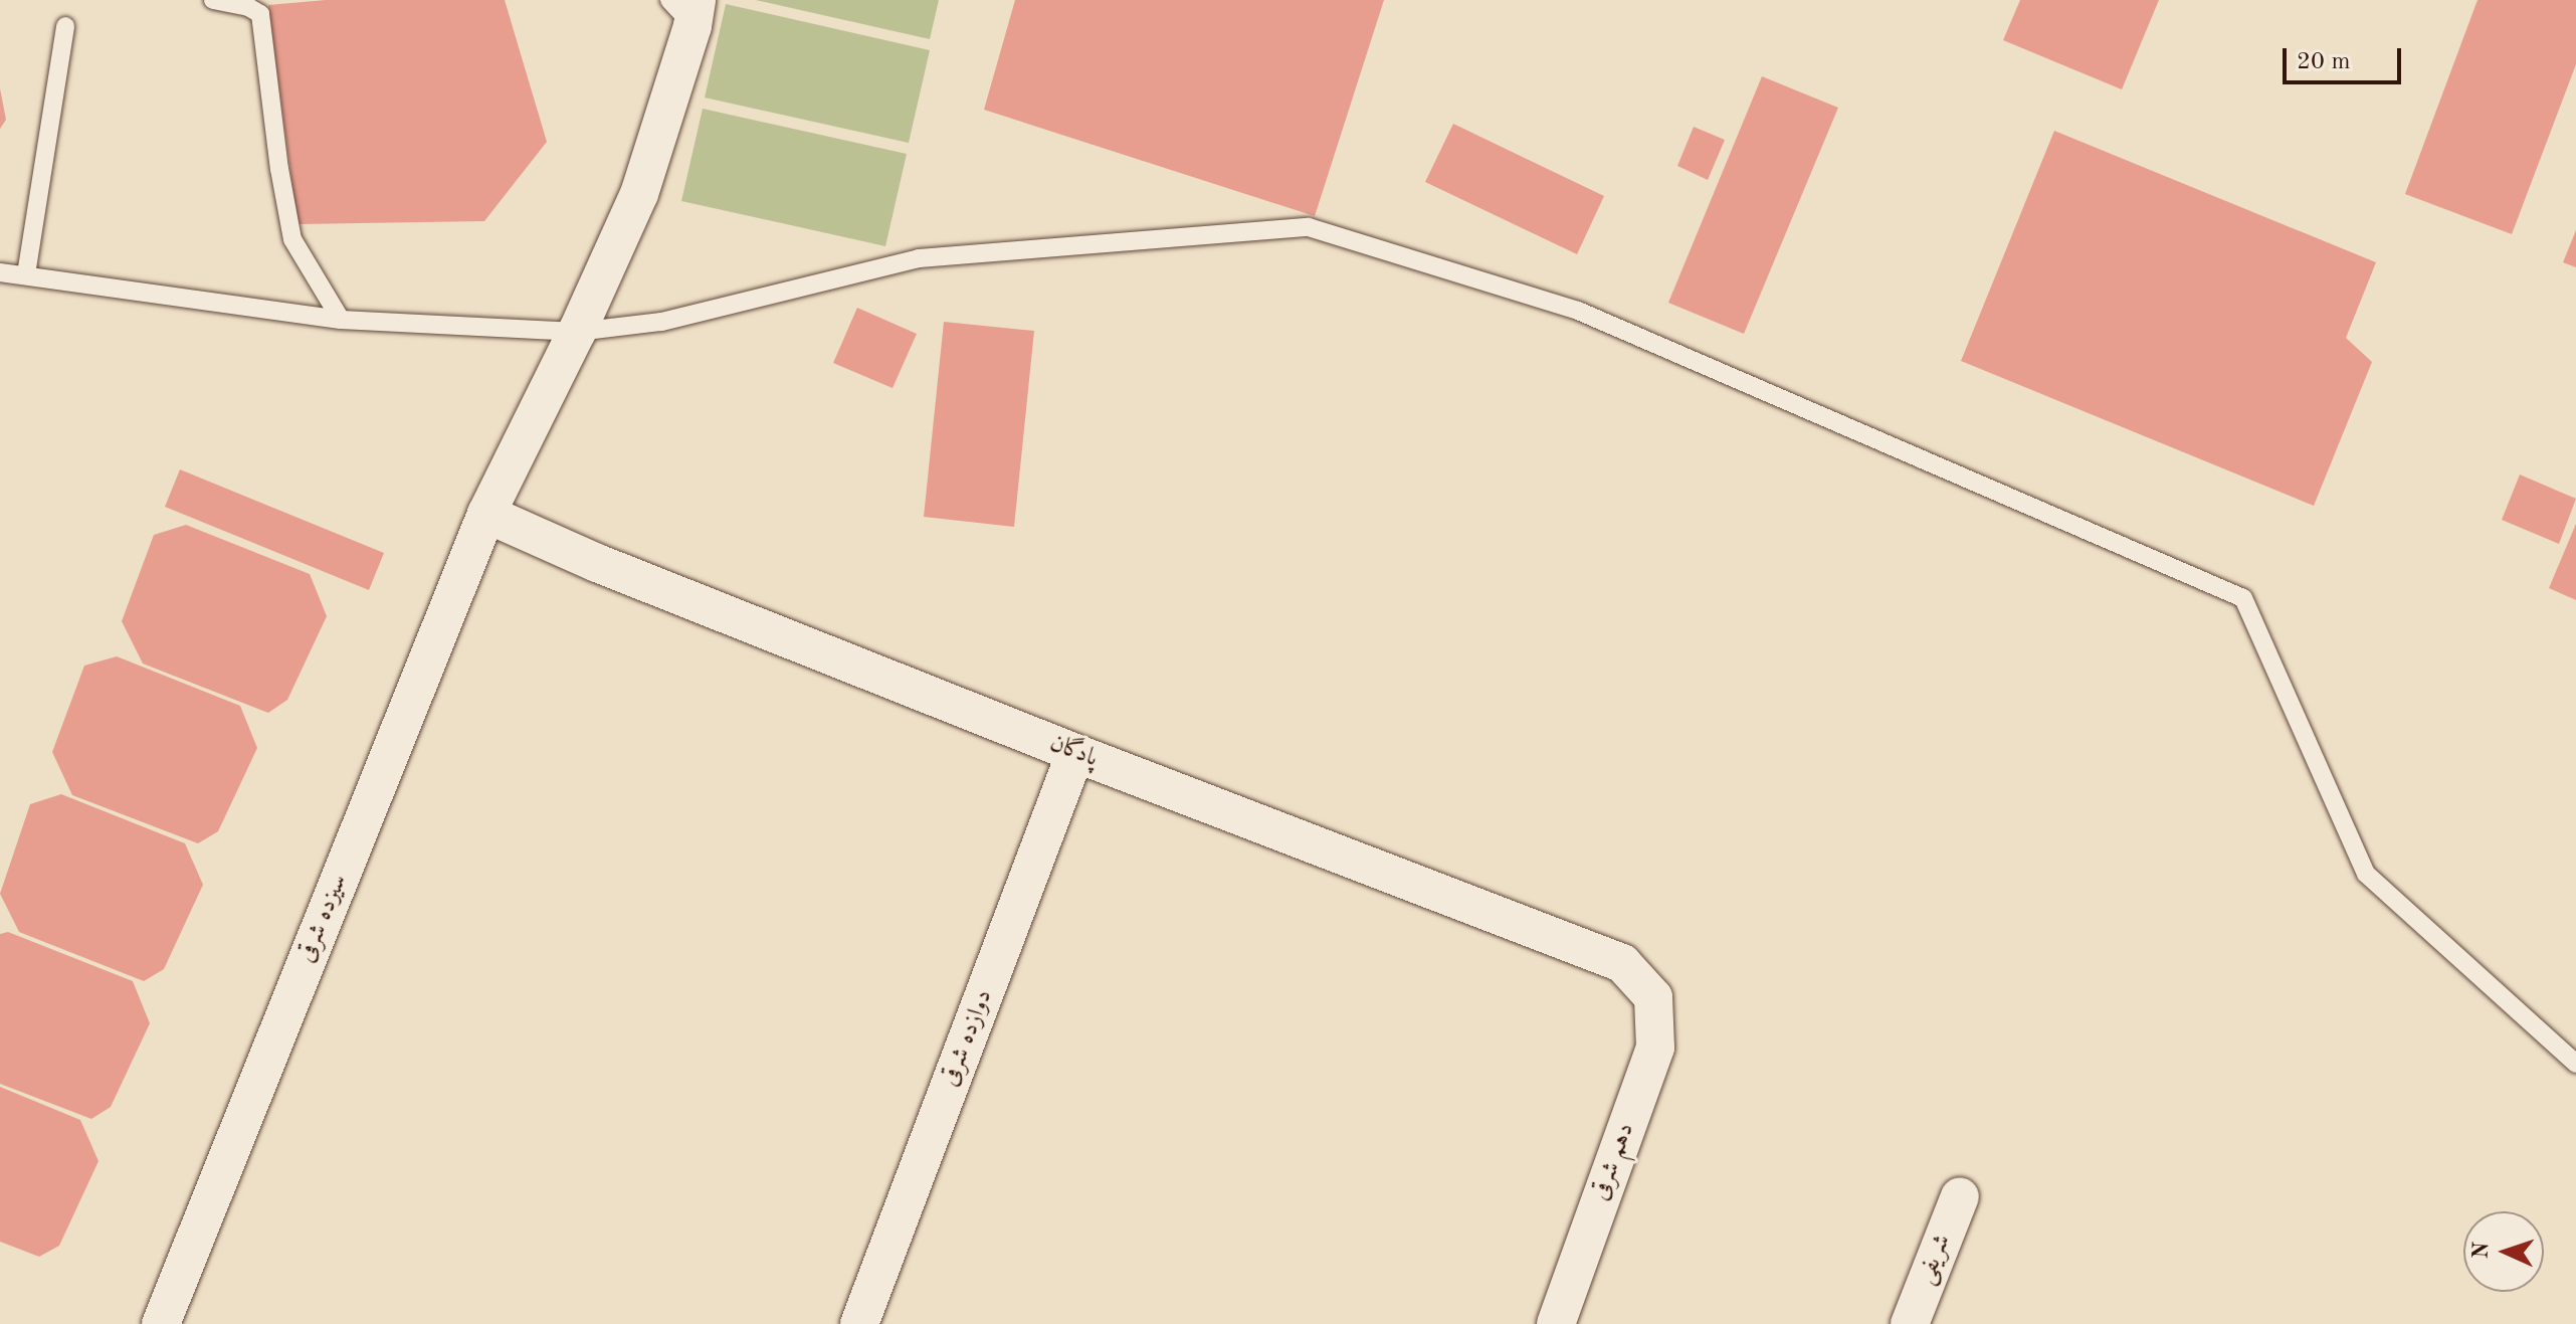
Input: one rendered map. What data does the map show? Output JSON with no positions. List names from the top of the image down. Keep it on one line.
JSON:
{"streets":{"street":["پادگان","سیزده شرقی","دوازده شرقی","دهم شرقی","شریفی"]},"crossings":[["پادگان","سیزده شرقی"],["پادگان","دوازده شرقی"],["پادگان","دهم شرقی"]],"scale_bar":"20 m","north":"left"}
